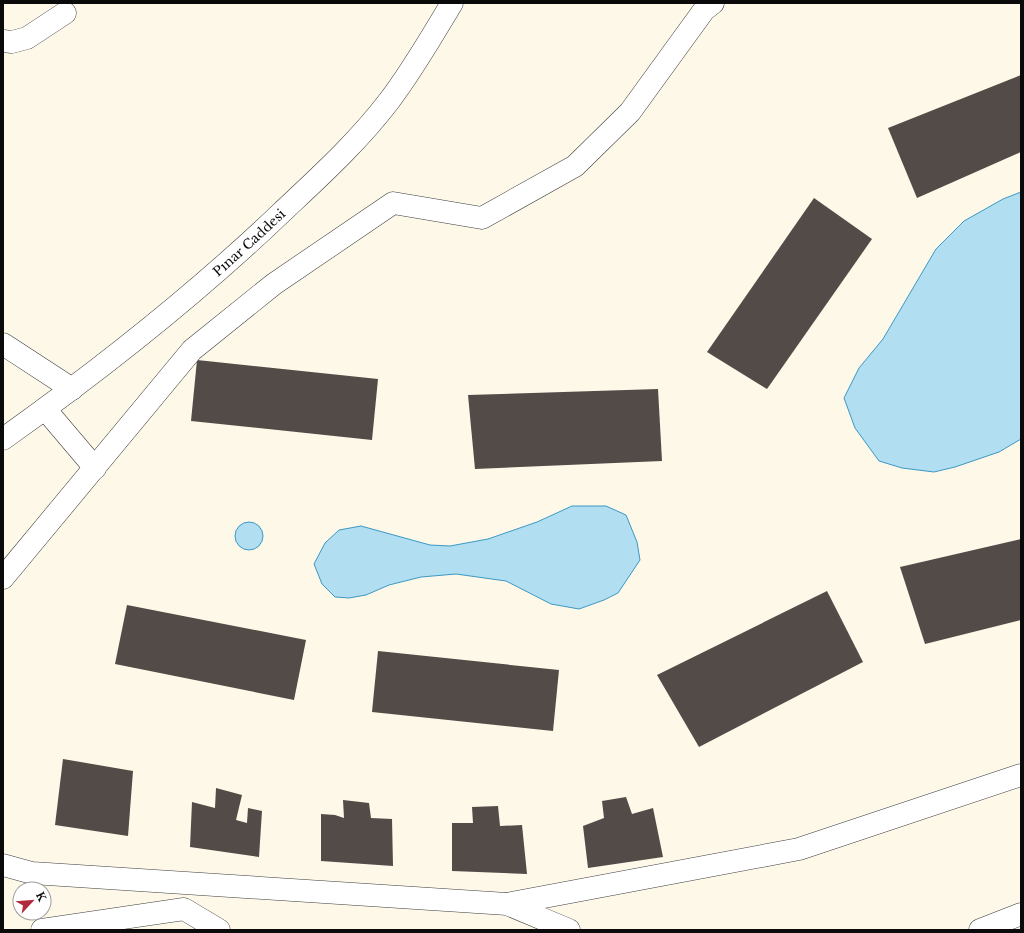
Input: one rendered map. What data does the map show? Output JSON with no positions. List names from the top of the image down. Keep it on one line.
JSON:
{"streets":{"street":["Pınar Caddesi"]},"north":"top right"}
